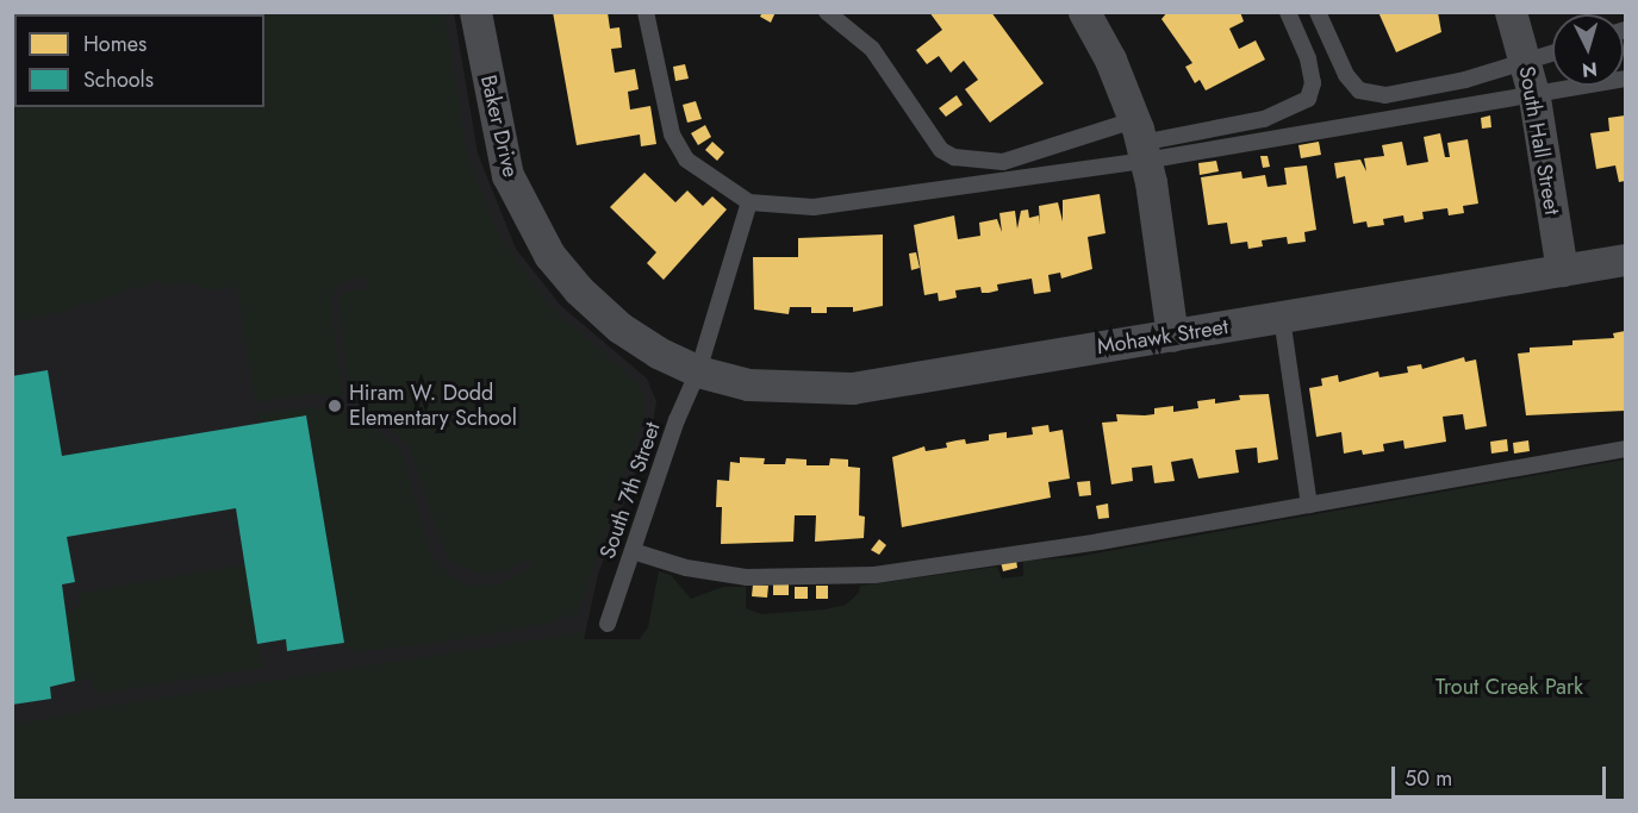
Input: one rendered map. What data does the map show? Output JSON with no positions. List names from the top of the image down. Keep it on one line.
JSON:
{"streets":{"street":["Baker Drive","South Hall Street","Mohawk Street"],"lane":["South 7th Street"]},"crossings":[["Baker Drive","Mohawk Street"],["Baker Drive","South 7th Street"],["South Hall Street","Mohawk Street"],["Mohawk Street","South 7th Street"]],"parks":["Trout Creek Park"],"places":["Hiram W. Dodd Elementary School"],"legend":["Homes","Schools"],"scale_bar":"50 m","north":"bottom"}
